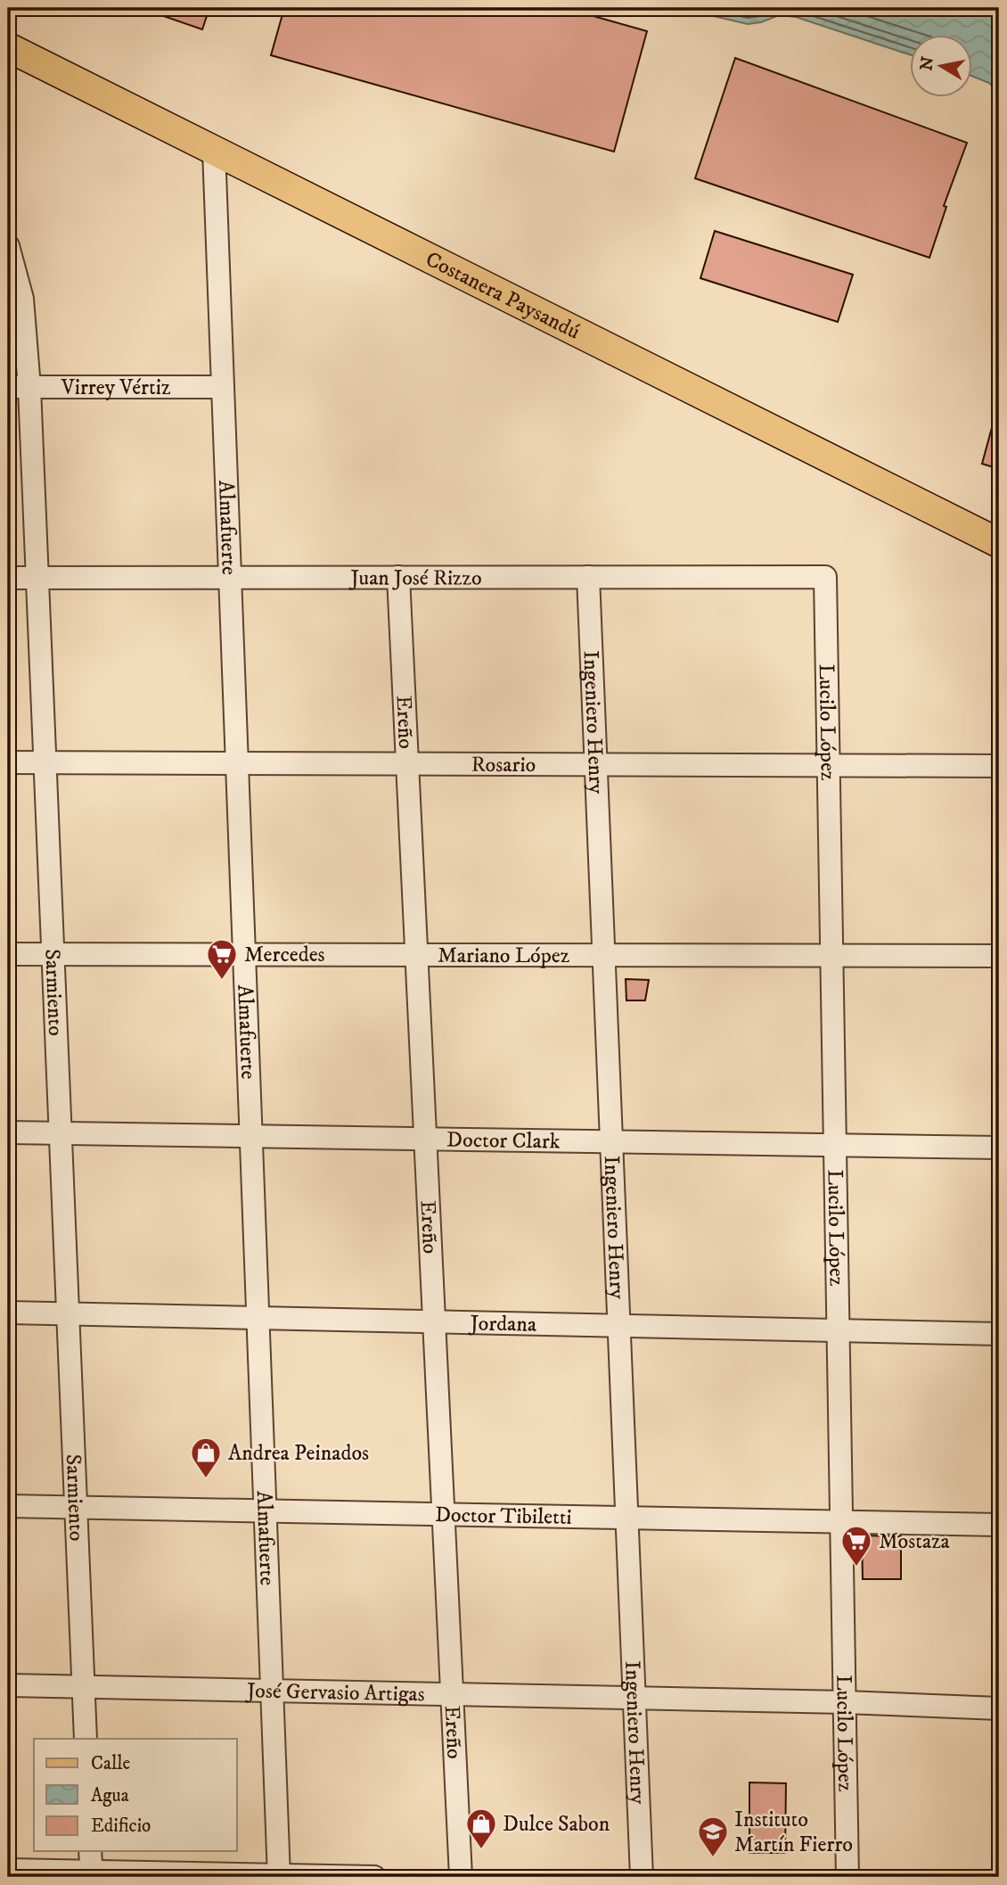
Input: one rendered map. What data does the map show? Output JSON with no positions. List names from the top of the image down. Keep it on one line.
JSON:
{"streets":{"main road":["Costanera Paysandú"],"street":["Virrey Vértiz","Almafuerte","Juan José Rizzo","Lucilo López","Ereño","Ingeniero Henry","Rosario","Mariano López","Sarmiento","Doctor Clark","Jordana","Doctor Tibiletti","José Gervasio Artigas"]},"crossings":[["Costanera Paysandú","Almafuerte"],["Virrey Vértiz","Almafuerte"],["Virrey Vértiz","Sarmiento"],["Almafuerte","Juan José Rizzo"],["Almafuerte","Rosario"],["Almafuerte","Mariano López"],["Almafuerte","Doctor Clark"],["Almafuerte","Jordana"],["Almafuerte","Doctor Tibiletti"],["Almafuerte","José Gervasio Artigas"],["Juan José Rizzo","Lucilo López"],["Juan José Rizzo","Ereño"],["Juan José Rizzo","Ingeniero Henry"],["Juan José Rizzo","Sarmiento"],["Lucilo López","Rosario"],["Lucilo López","Mariano López"],["Lucilo López","Doctor Clark"],["Lucilo López","Jordana"],["Lucilo López","Doctor Tibiletti"],["Lucilo López","José Gervasio Artigas"],["Ereño","Rosario"],["Ereño","Mariano López"],["Ereño","Doctor Clark"],["Ereño","Jordana"],["Ereño","Doctor Tibiletti"],["Ereño","José Gervasio Artigas"],["Ingeniero Henry","Rosario"],["Ingeniero Henry","Mariano López"],["Ingeniero Henry","Doctor Clark"],["Ingeniero Henry","Jordana"],["Ingeniero Henry","Doctor Tibiletti"],["Ingeniero Henry","José Gervasio Artigas"],["Rosario","Sarmiento"],["Mariano López","Sarmiento"],["Sarmiento","Doctor Clark"],["Sarmiento","Jordana"],["Sarmiento","Doctor Tibiletti"],["Sarmiento","José Gervasio Artigas"]],"places":{"supermarket":["Mercedes","Mostaza"],"shop":["Andrea Peinados","Dulce Sabon"],"school or university":["Instituto Martín Fierro"]},"legend":["Calle","Agua","Edificio"],"north":"left"}
